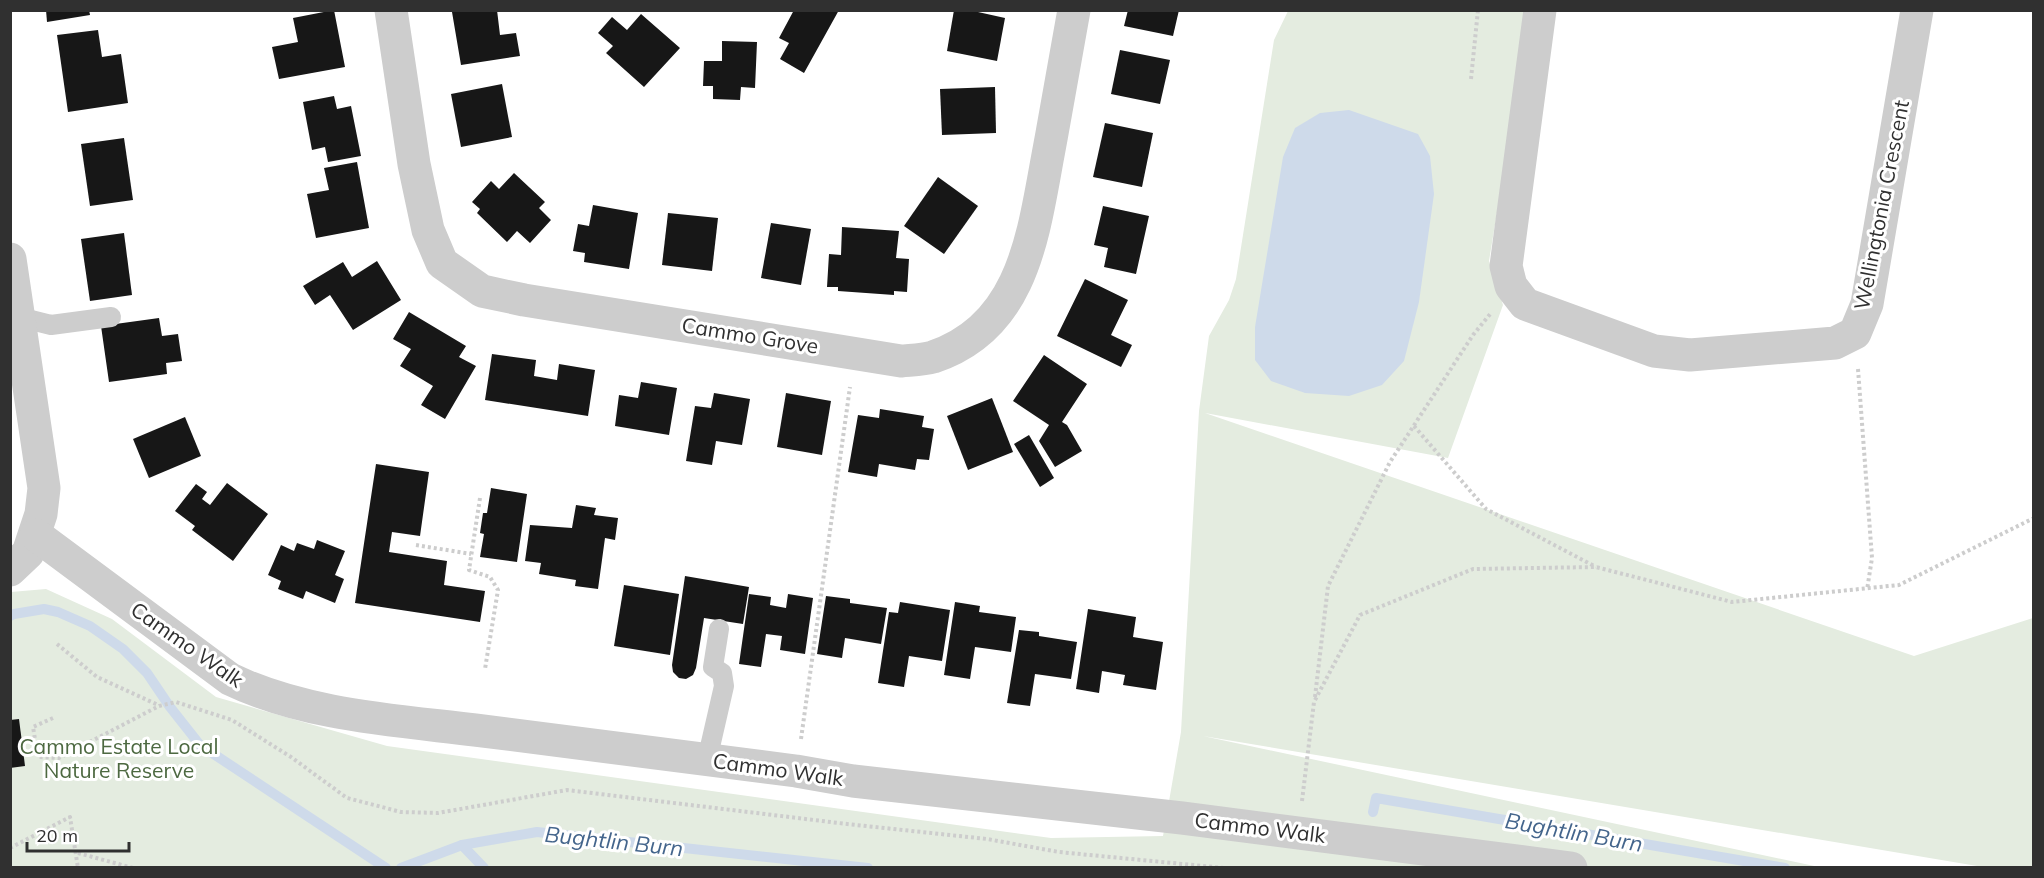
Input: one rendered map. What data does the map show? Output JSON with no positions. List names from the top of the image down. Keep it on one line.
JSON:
{"streets":{"street":["Wellingtonia Crescent","Cammo Grove","Cammo Walk"]},"water":["Bughtlin Burn"],"parks":["Cammo Estate Local Nature Reserve"],"scale_bar":"20 m"}
